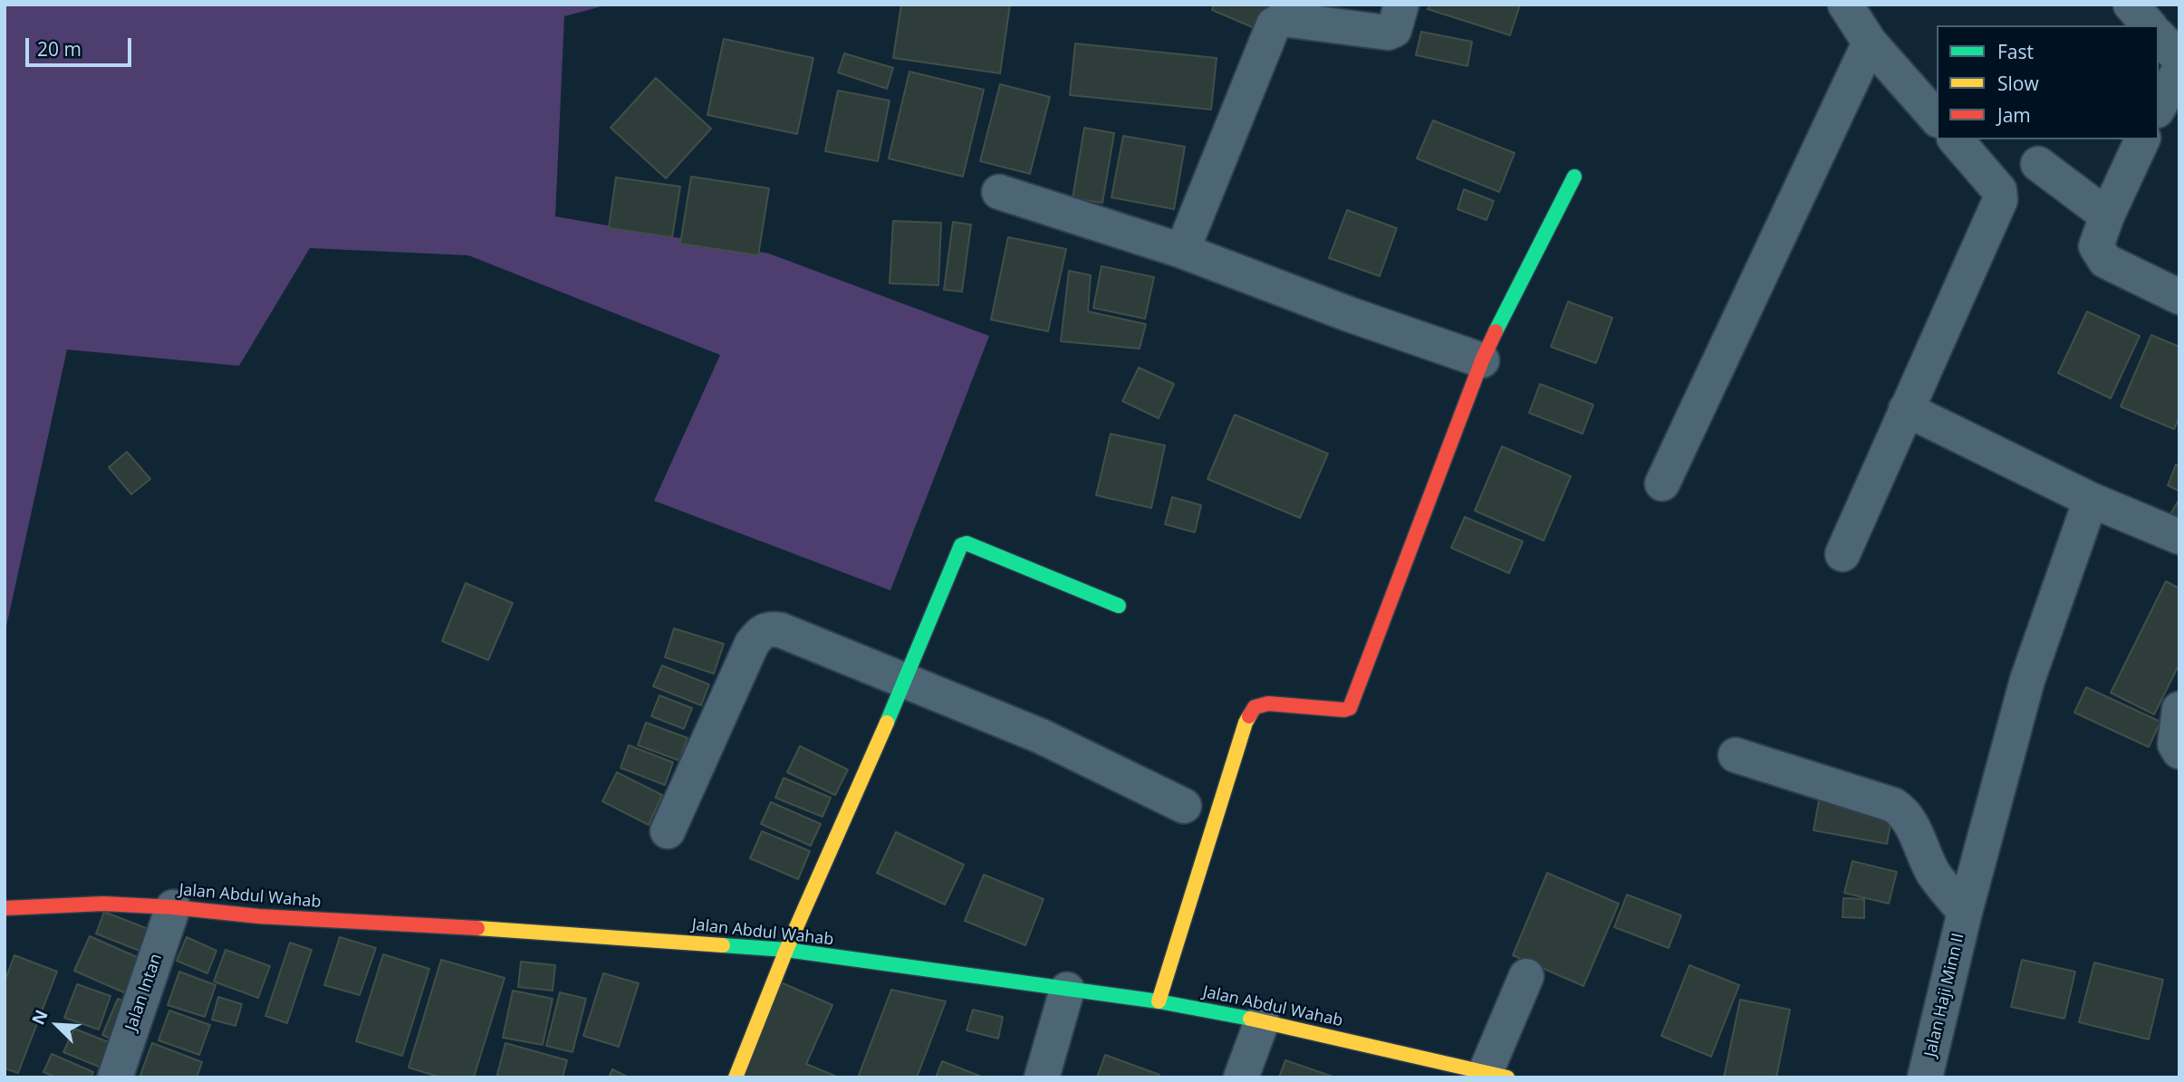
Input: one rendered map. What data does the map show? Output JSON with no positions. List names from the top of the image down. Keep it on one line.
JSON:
{"streets":{"street":["Jalan Abdul Wahab","Jalan Intan","Jalan Haji Minn II"]},"crossings":[["Jalan Abdul Wahab","Jalan Intan"]],"legend":["Fast","Slow","Jam"],"scale_bar":"20 m","north":"top left"}
